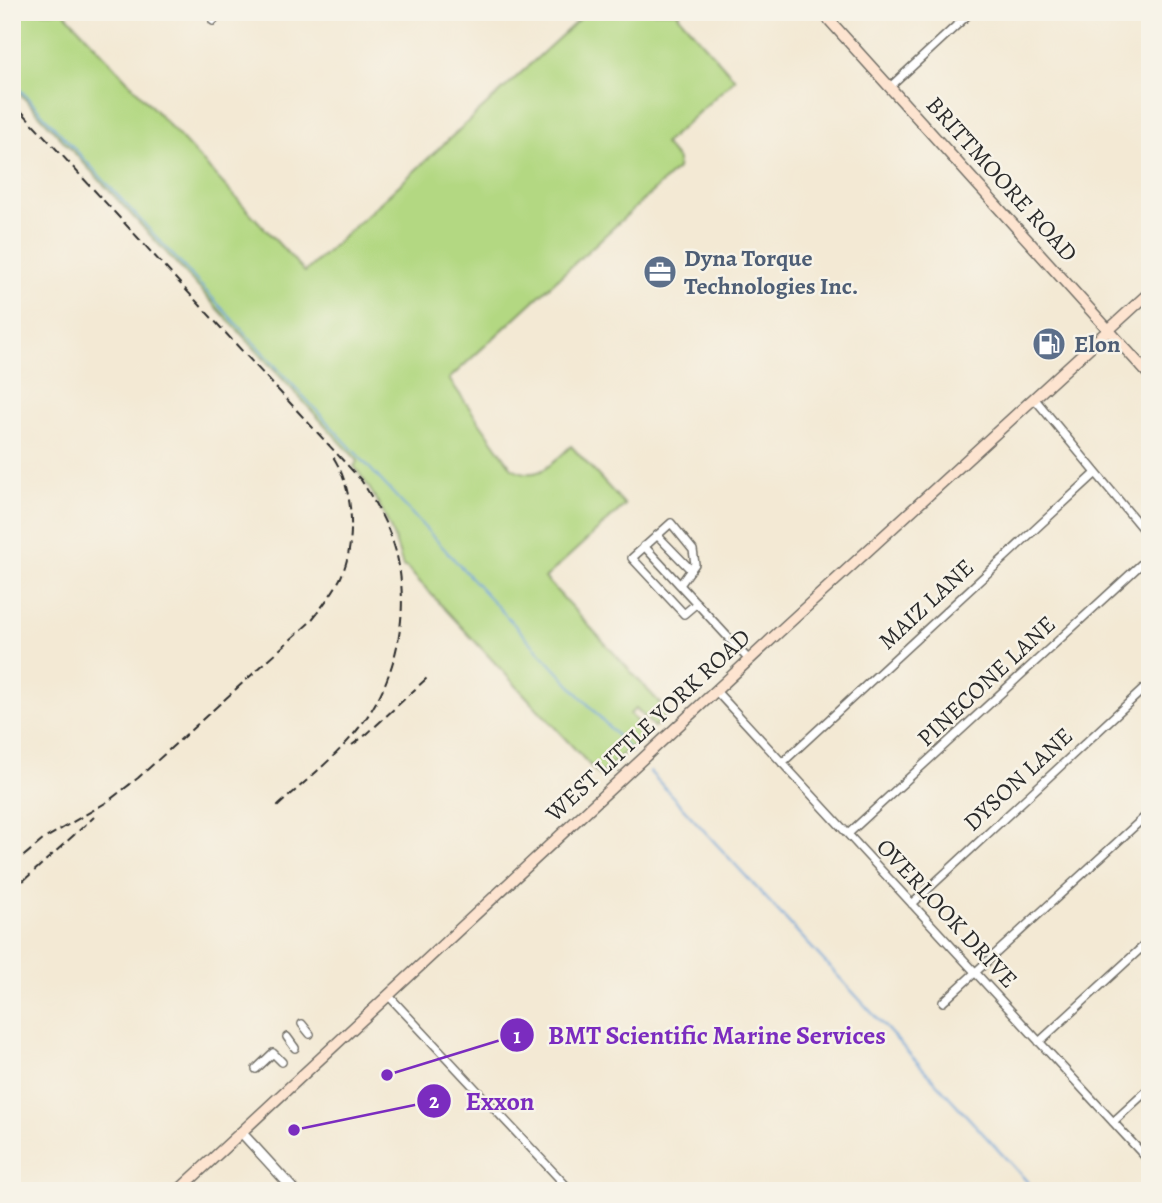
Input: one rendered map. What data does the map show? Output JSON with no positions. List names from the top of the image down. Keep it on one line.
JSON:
{"streets":{"main road":["BRITTMOORE ROAD","WEST LITTLE YORK ROAD"],"street":["MAIZ LANE","PINECONE LANE","DYSON LANE","OVERLOOK DRIVE"]},"crossings":[["BRITTMOORE ROAD","WEST LITTLE YORK ROAD"],["MAIZ LANE","OVERLOOK DRIVE"],["PINECONE LANE","OVERLOOK DRIVE"],["WEST LITTLE YORK ROAD","OVERLOOK DRIVE"],["DYSON LANE","OVERLOOK DRIVE"]],"places":{"office":["Dyna Torque Technologies Inc."],"fuel station":["Elon"],"other":["BMT Scientific Marine Services","Exxon"]}}
